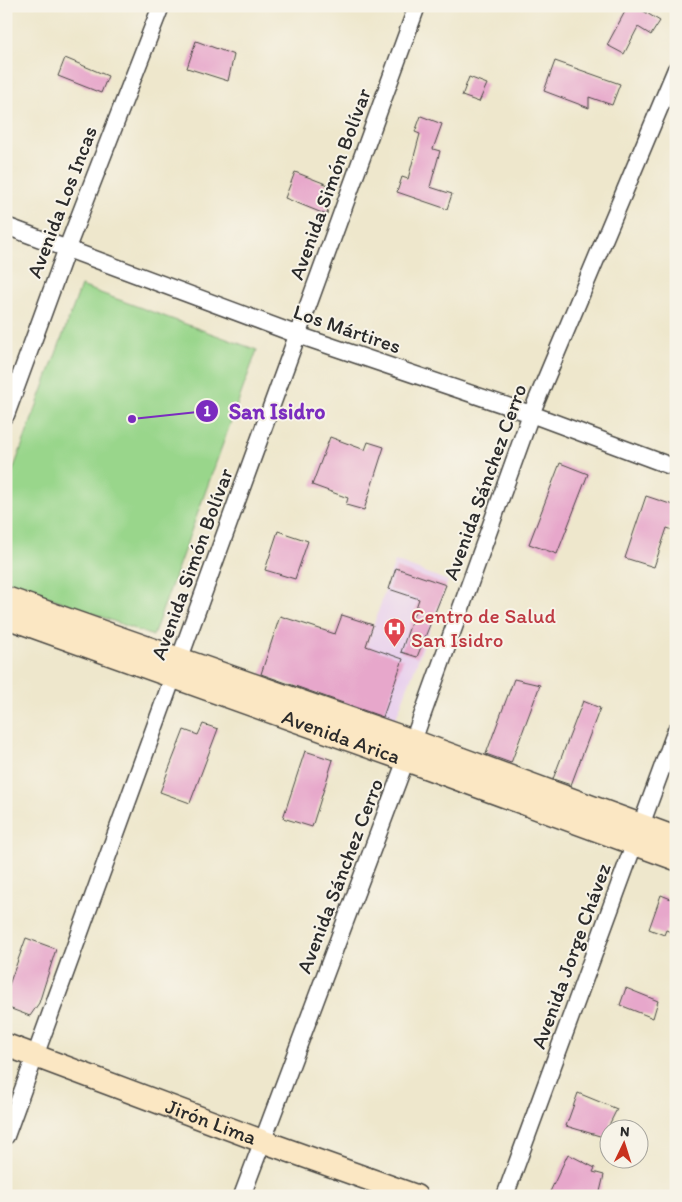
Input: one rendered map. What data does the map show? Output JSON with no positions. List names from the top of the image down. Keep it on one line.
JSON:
{"streets":{"street":["Avenida Simón Bolívar","Avenida Los Incas","Los Mártires","Avenida Sánchez Cerro","Avenida Arica","Avenida Jorge Chávez","Jirón Lima"]},"crossings":[["Avenida Simón Bolívar","Los Mártires"],["Avenida Simón Bolívar","Avenida Arica"],["Avenida Simón Bolívar","Jirón Lima"],["Avenida Los Incas","Los Mártires"],["Los Mártires","Avenida Sánchez Cerro"],["Avenida Sánchez Cerro","Avenida Arica"],["Avenida Sánchez Cerro","Jirón Lima"],["Avenida Arica","Avenida Jorge Chávez"]],"places":{"other":["San Isidro"],"hospital":["Centro de Salud San Isidro"]},"north":"top"}
